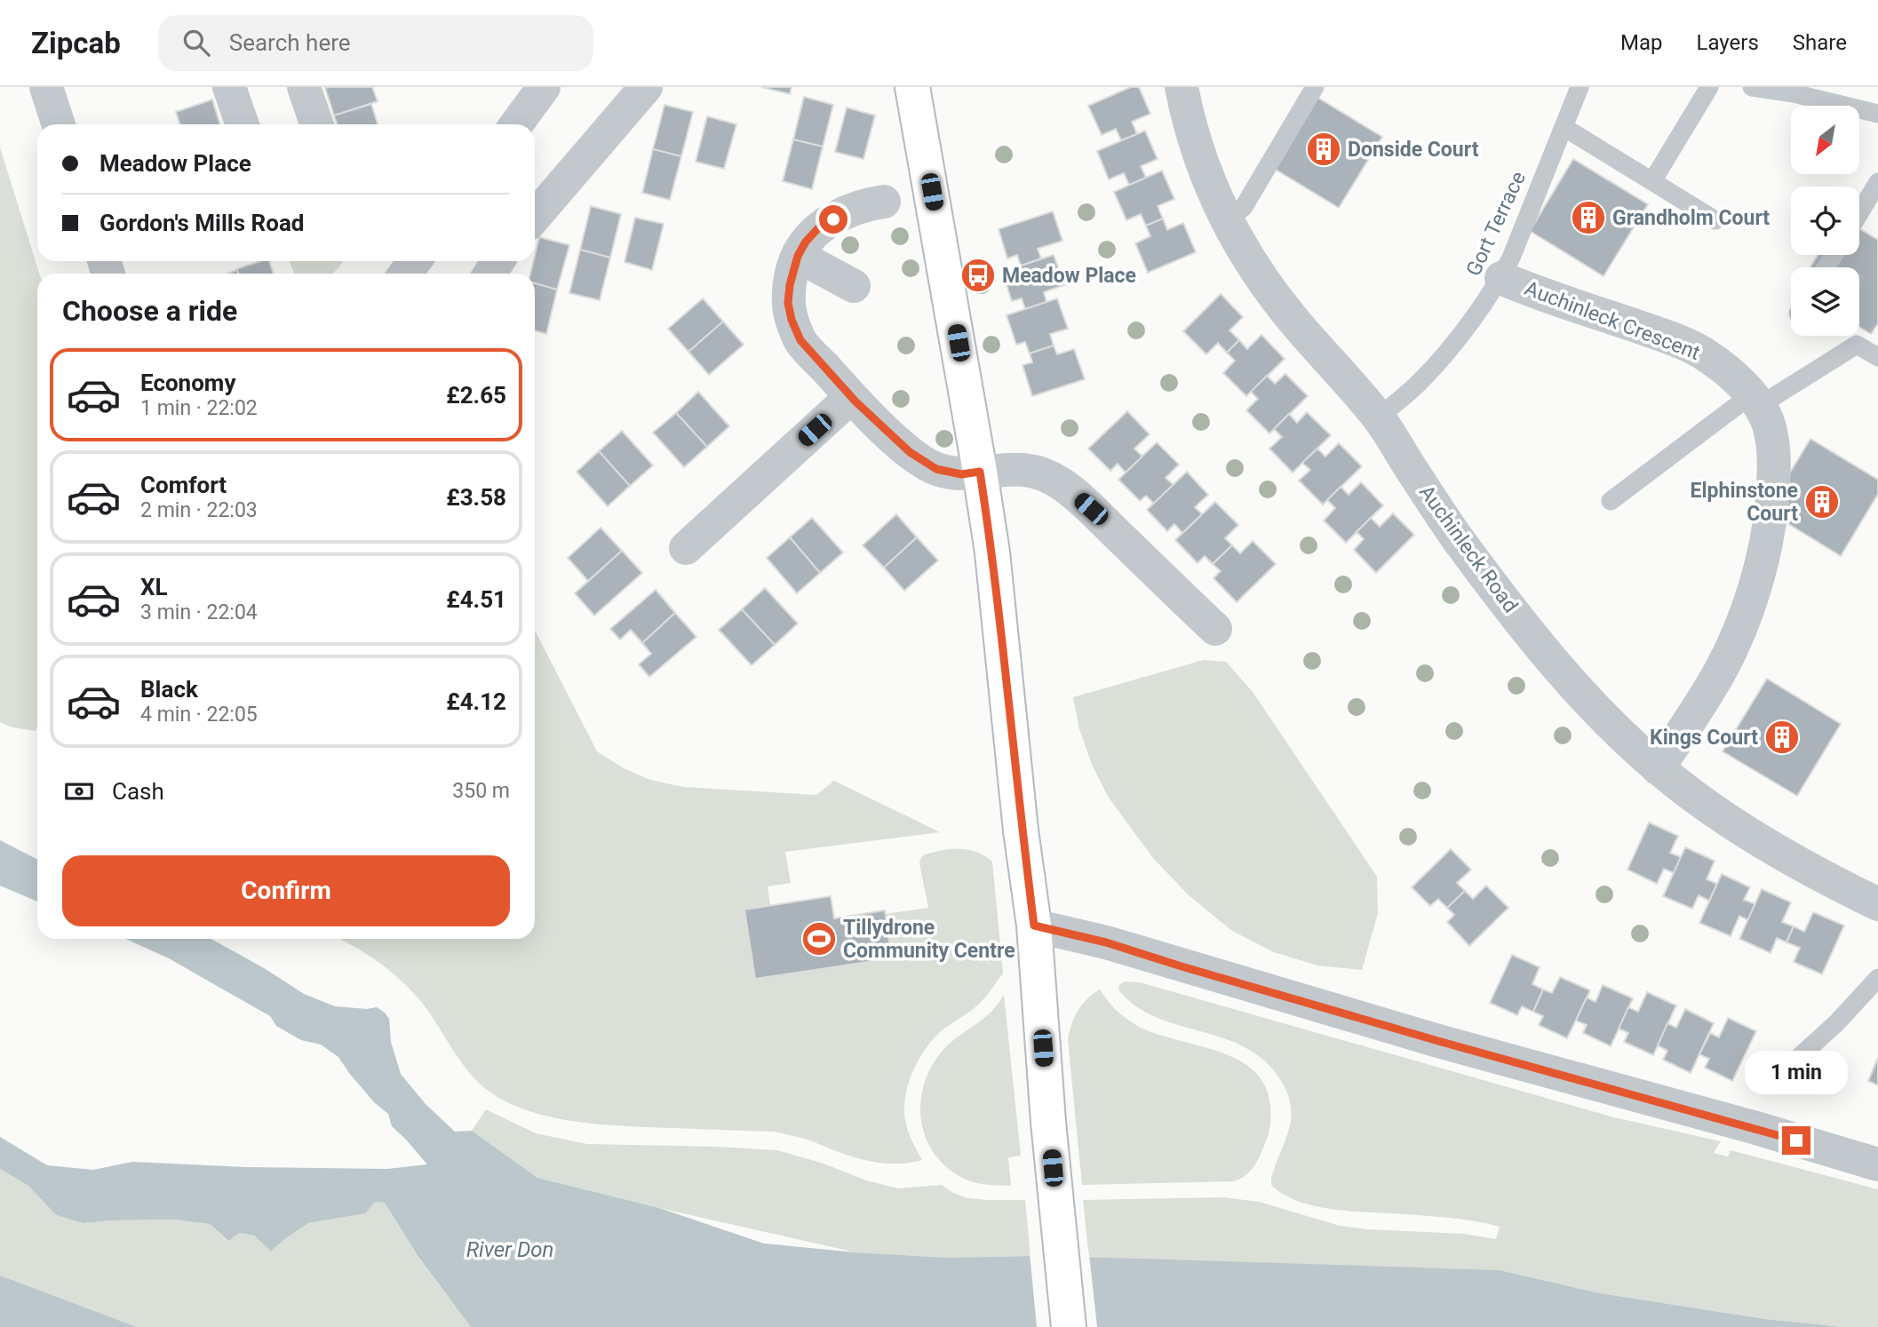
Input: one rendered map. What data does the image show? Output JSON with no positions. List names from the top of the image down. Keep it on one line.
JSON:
{"streets":{"street":["Auchinleck Crescent","Auchinleck Road"],"lane":["Gort Terrace"]},"crossings":[["Gort Terrace","Auchinleck Crescent"],["Gort Terrace","Auchinleck Road"],["Auchinleck Crescent","Auchinleck Road"]],"water":["River Don"],"places":{"building":["Donside Court","Grandholm Court","Elphinstone Court","Kings Court"],"bus stop":["Meadow Place"],"sports":["Tillydrone Community Centre"]},"north":"bottom left","page":{"header":"Zipcab","search":"Search here","nav":["Map","Layers","Share"],"banner":["Meadow Place","Gordon's Mills Road"],"heading":"Choose a ride","list":[{"name":"Economy","note":"1 min · 22:02","value":"£2.65"},{"name":"Comfort","note":"2 min · 22:03","value":"£3.58"},{"name":"XL","note":"3 min · 22:04","value":"£4.51"},{"name":"Black","note":"4 min · 22:05","value":"£4.12"}],"pay":["Cash","350 m"],"buttons":"Confirm","bubble":"1 min"}}
